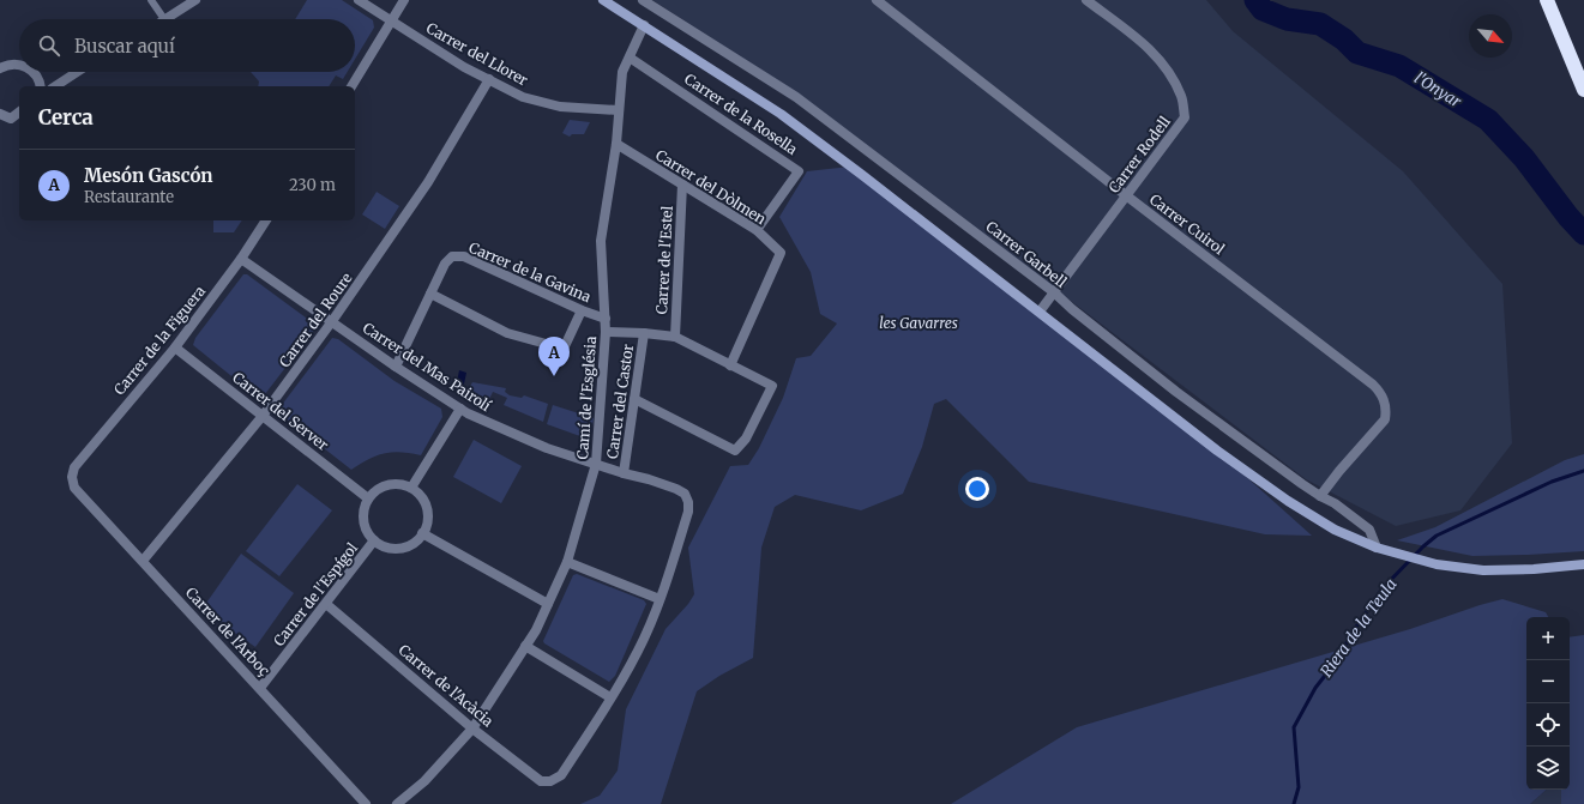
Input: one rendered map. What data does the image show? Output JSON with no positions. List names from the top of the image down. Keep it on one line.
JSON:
{"streets":{"street":["Carrer del Llorer","Carrer de la Rosella","Carrer Rodell","Carrer del Dòlmen","Carrer Cuirol","Carrer Garbell","Carrer de l'Estel","Carrer de la Gavina","Carrer del Roure","Carrer de la Figuera","Carrer del Mas Pairolí","Camí de l'Església","Carrer del Castor","Carrer del Server","Carrer de l'Espígol","Carrer de l'Arboç","Carrer de l'Acàcia"]},"crossings":[["Carrer del Llorer","Carrer del Roure"],["Carrer del Llorer","Camí de l'Església"],["Carrer de la Rosella","Carrer del Dòlmen"],["Carrer de la Rosella","Camí de l'Església"],["Carrer Rodell","Carrer Cuirol"],["Carrer Rodell","Carrer Garbell"],["Carrer del Dòlmen","Carrer de l'Estel"],["Carrer del Dòlmen","Camí de l'Església"],["Carrer Cuirol","Carrer Garbell"],["Carrer de la Gavina","Carrer del Mas Pairolí"],["Carrer de la Gavina","Camí de l'Església"],["Carrer del Roure","Carrer del Mas Pairolí"],["Carrer del Roure","Carrer del Server"],["Carrer del Roure","Carrer de l'Arboç"],["Carrer de la Figuera","Carrer del Mas Pairolí"],["Carrer de la Figuera","Carrer del Server"],["Carrer de la Figuera","Carrer de l'Arboç"],["Carrer del Mas Pairolí","Camí de l'Església"],["Carrer del Mas Pairolí","Carrer del Castor"],["Carrer del Mas Pairolí","Carrer de l'Acàcia"],["Camí de l'Església","Carrer de l'Acàcia"],["Carrer del Server","Carrer de l'Espígol"],["Carrer de l'Espígol","Carrer de l'Arboç"],["Carrer de l'Espígol","Carrer de l'Acàcia"]],"water":["l'Onyar","Riera de la Teula"],"parks":["les Gavarres"],"north":"bottom right","page":{"search":"Buscar aquí","heading":"Cerca","list":[{"mark":"A","name":"Mesón Gascón","note":"Restaurante","value":"230 m"}],"pins":"A","map_buttons":["+","−"]}}
